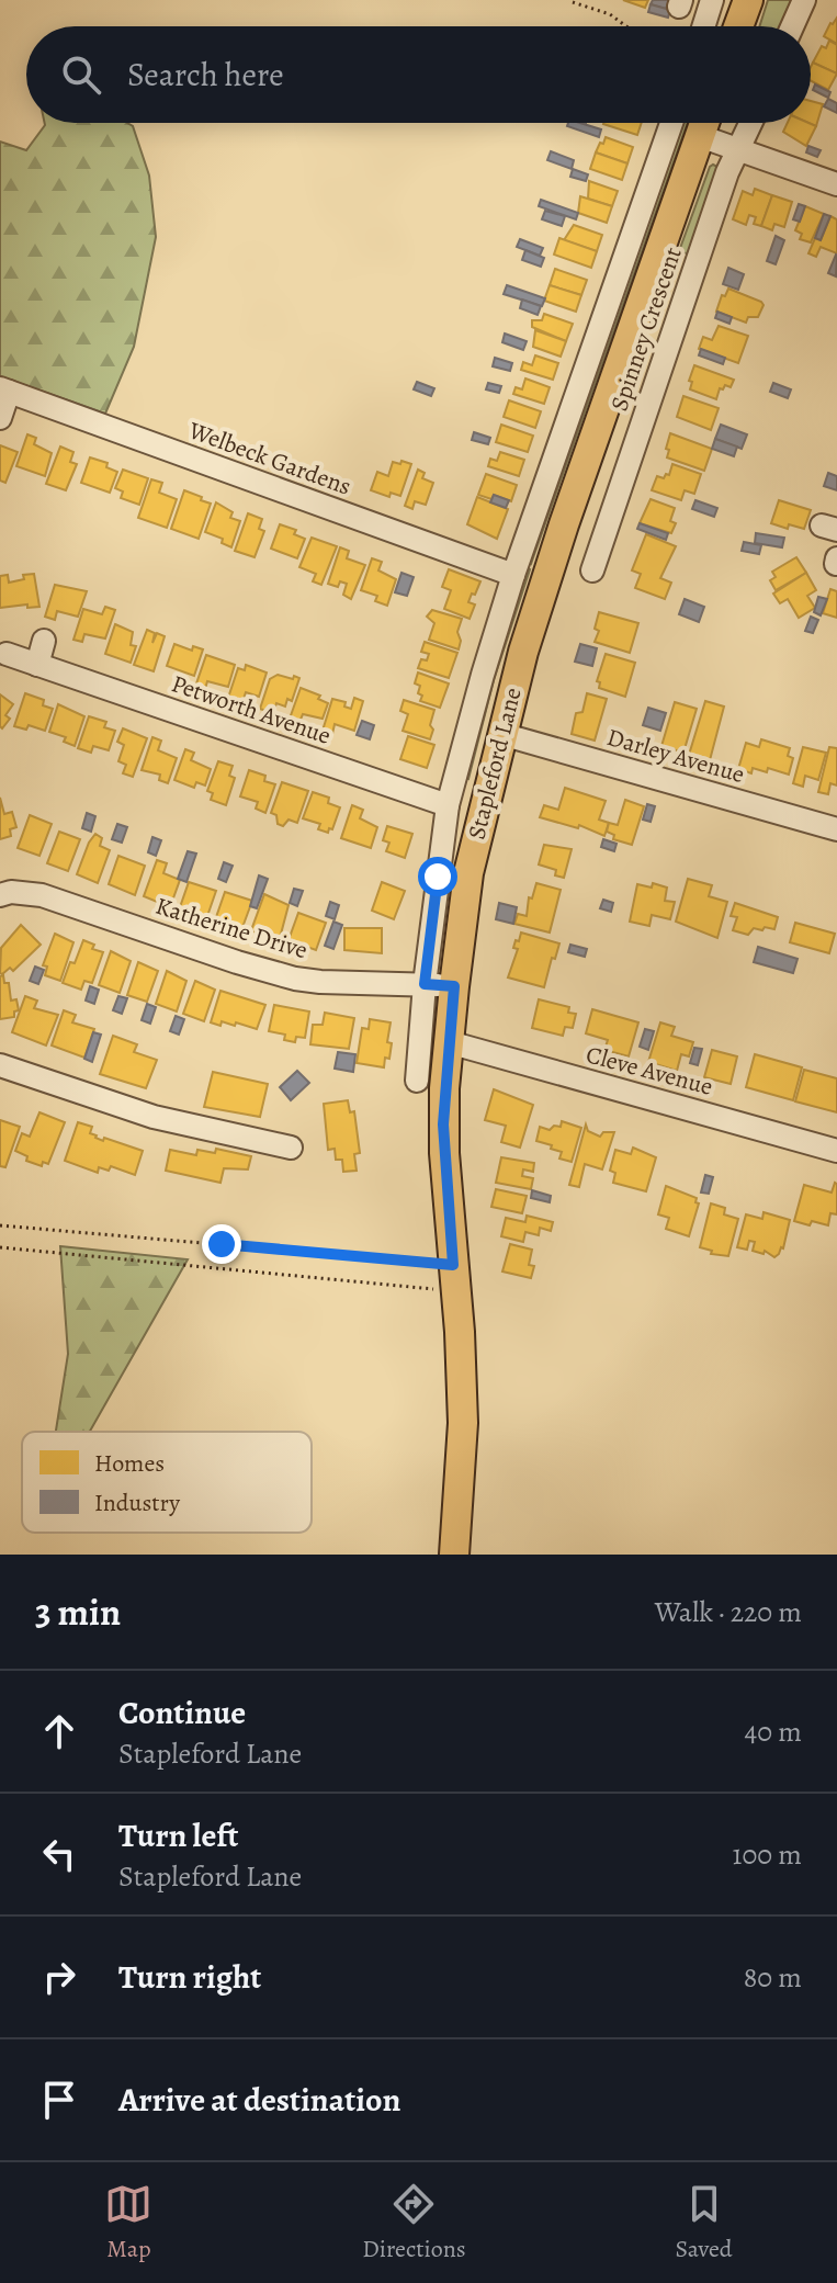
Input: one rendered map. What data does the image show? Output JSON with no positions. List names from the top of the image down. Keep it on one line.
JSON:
{"streets":{"main road":["Stapleford Lane"],"street":["Spinney Crescent","Welbeck Gardens","Petworth Avenue","Darley Avenue","Katherine Drive","Cleve Avenue"]},"crossings":[["Welbeck Gardens","Stapleford Lane"],["Petworth Avenue","Stapleford Lane"],["Darley Avenue","Stapleford Lane"],["Stapleford Lane","Katherine Drive"],["Stapleford Lane","Cleve Avenue"]],"legend":["Homes","Industry"],"page":{"search":"Search here","heading":["3 min","Walk · 220 m"],"list":[["Continue","Stapleford Lane","40 m"],["Turn left","Stapleford Lane","100 m"],["Turn right","80 m"],"Arrive at destination"],"nav":["Map","Directions","Saved"]}}
